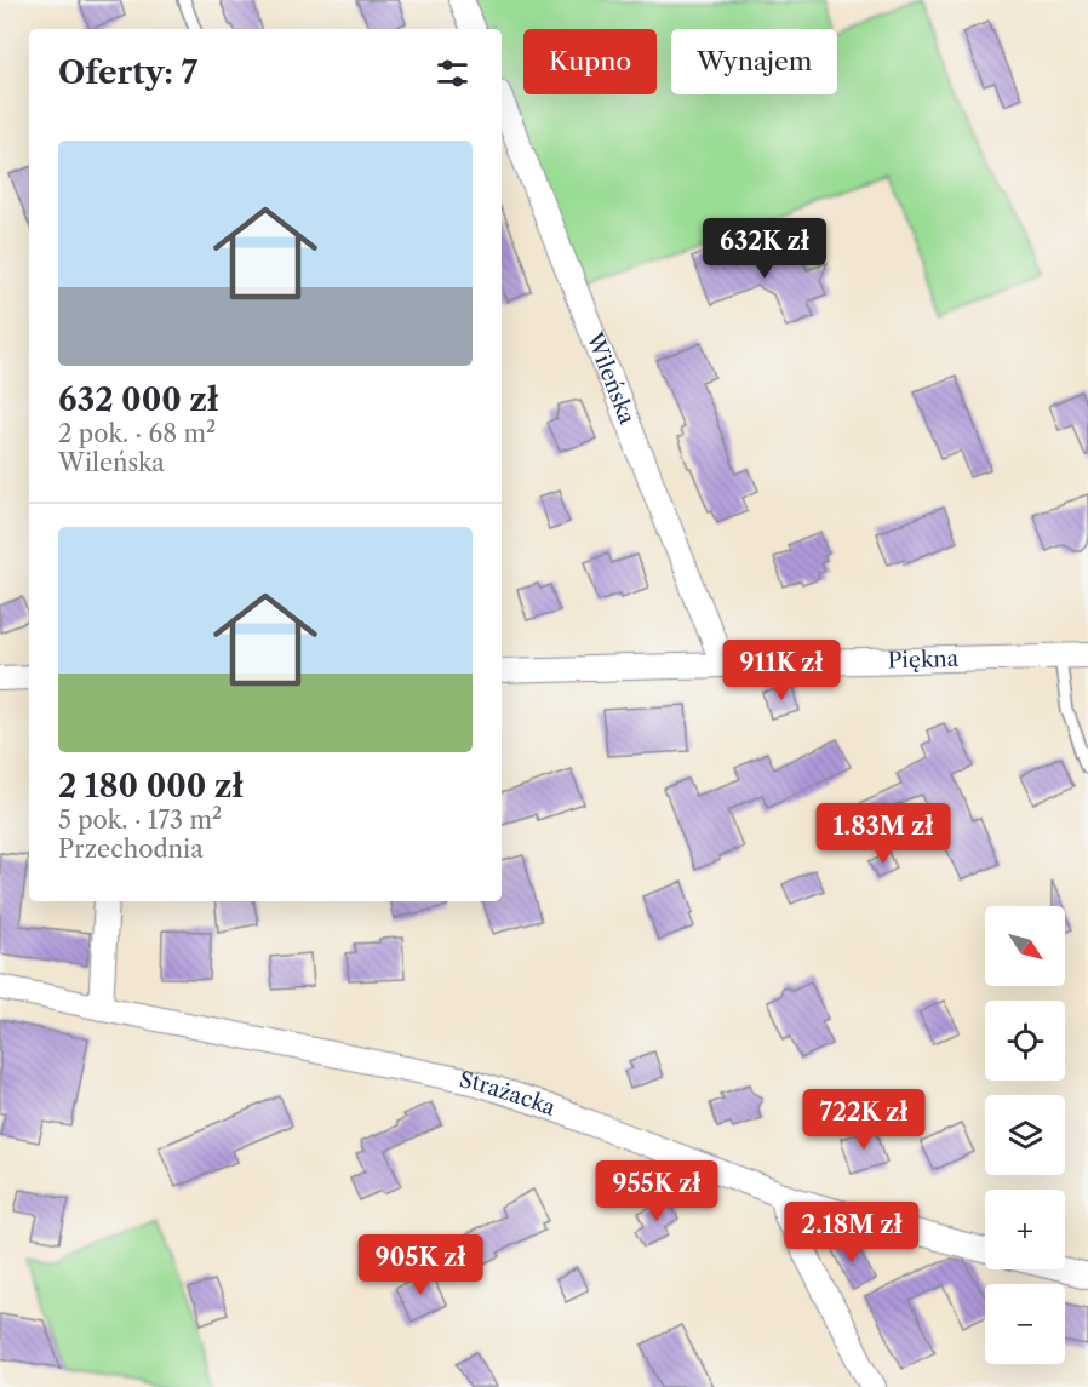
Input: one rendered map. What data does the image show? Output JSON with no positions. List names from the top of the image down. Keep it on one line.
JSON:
{"streets":{"street":["Wileńska","Piękna","Strażacka"]},"crossings":[["Wileńska","Piękna"]],"north":"bottom right","page":{"chip":["Kupno","Wynajem"],"heading":"Oferty: 7","list":[{"name":"632 000 zł","note":"2 pok. · 68 m² · Wileńska"},{"name":"2 180 000 zł","note":"5 pok. · 173 m² · Przechodnia"}],"price":["632K zł","911K zł","1.83M zł","722K zł","955K zł","2.18M zł","905K zł"],"map_buttons":["+","−"]}}
